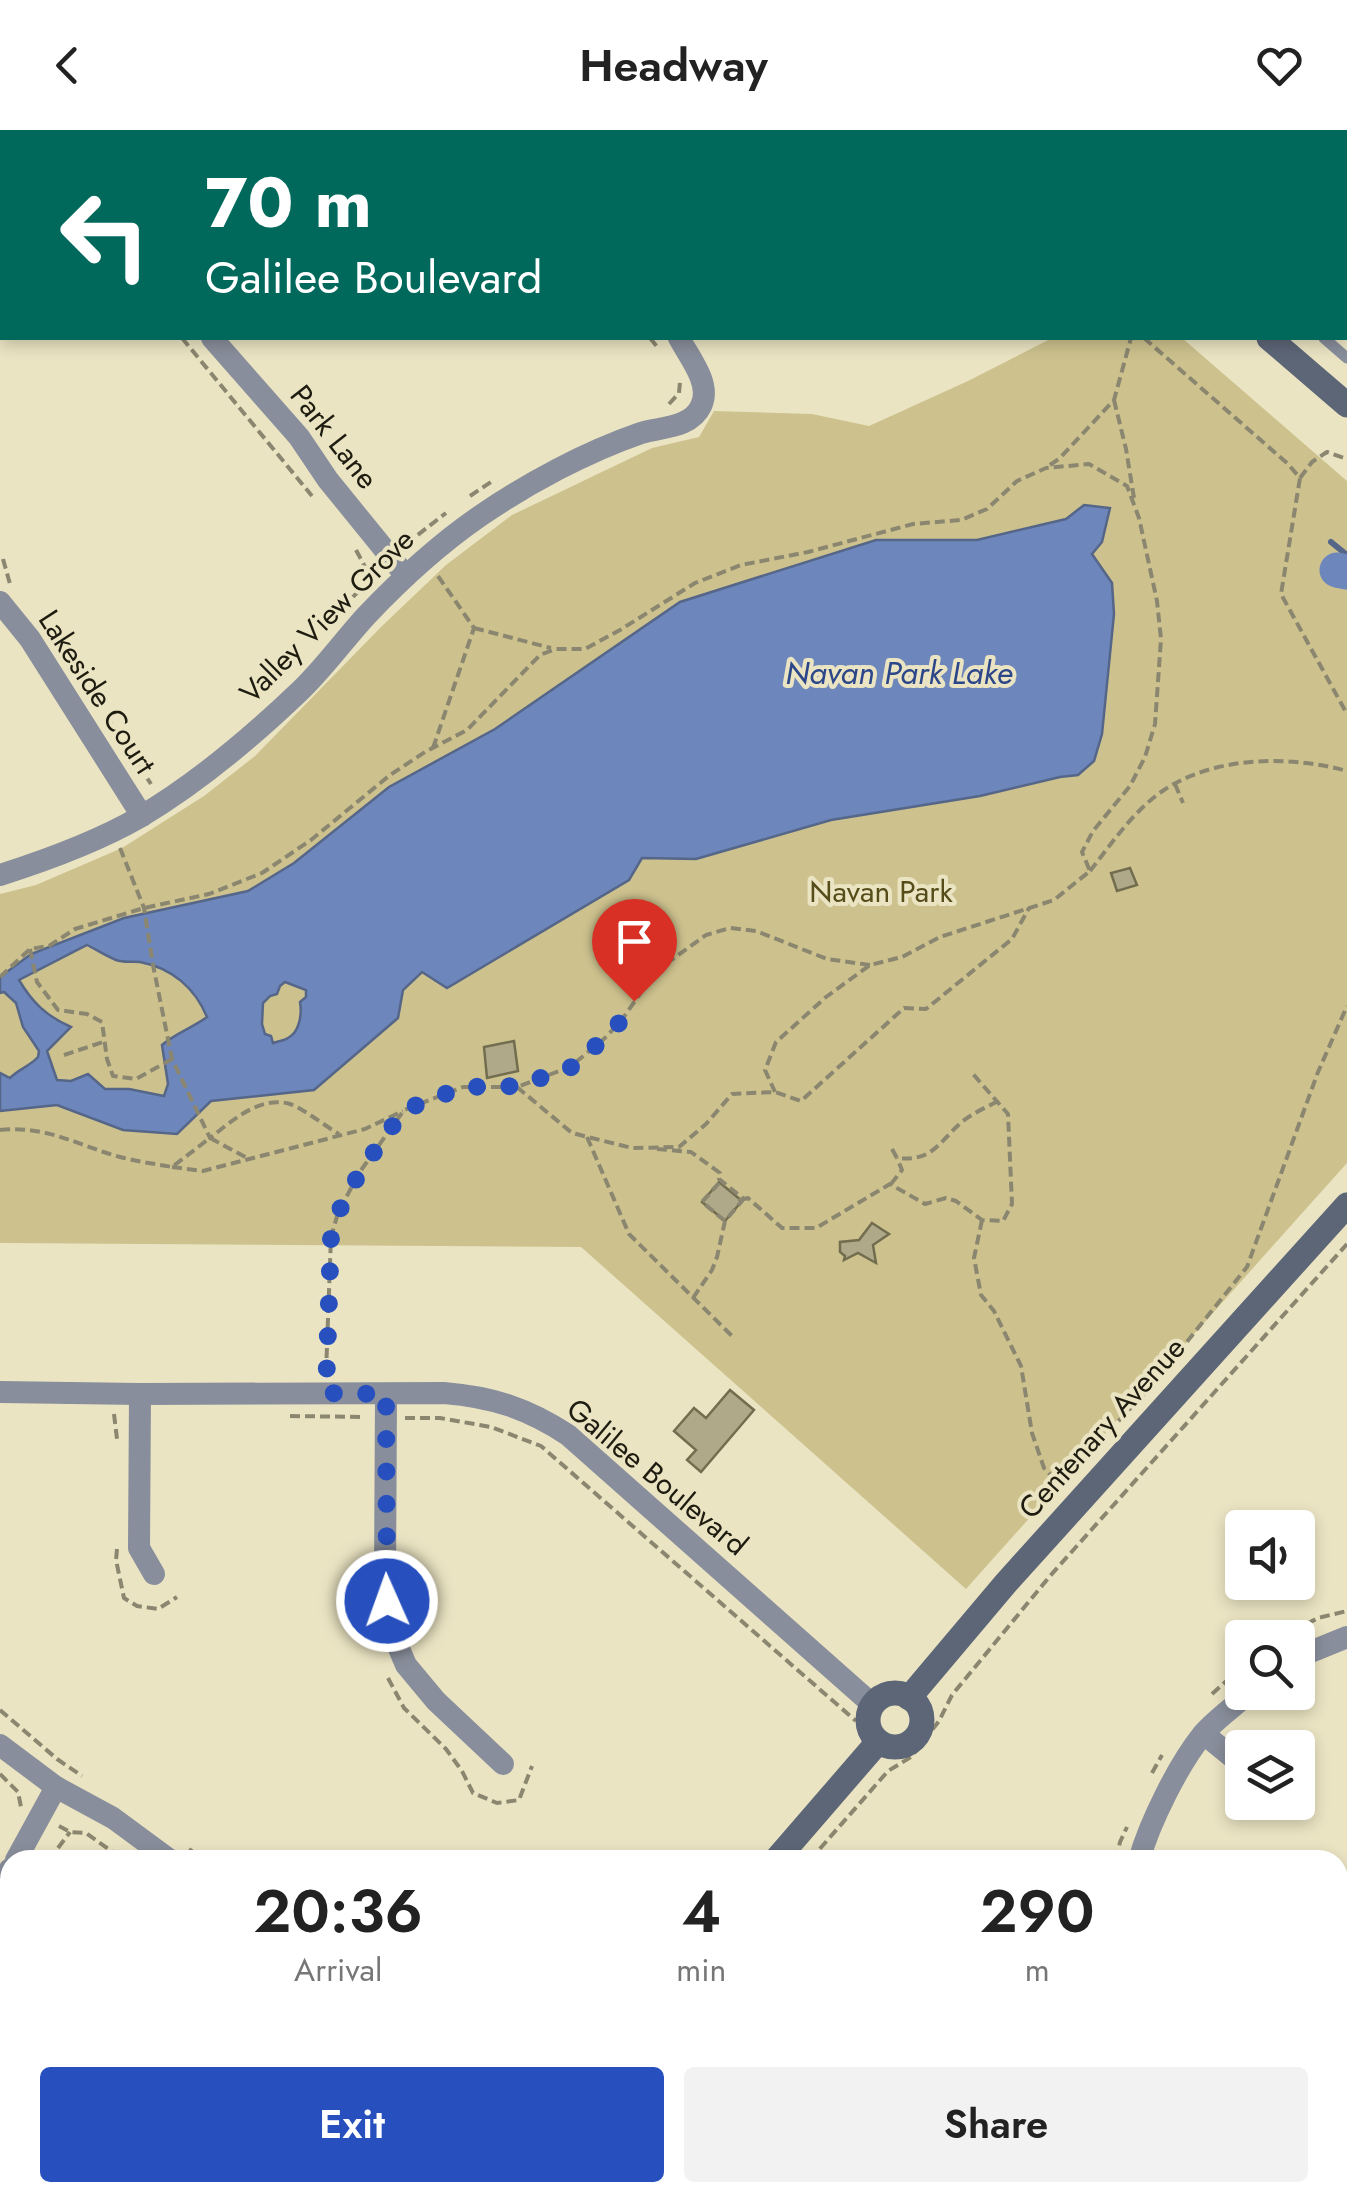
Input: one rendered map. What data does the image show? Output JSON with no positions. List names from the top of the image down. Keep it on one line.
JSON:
{"streets":{"street":["Park Lane","Valley View Grove","Lakeside Court","Centenary Avenue","Galilee Boulevard"]},"crossings":[["Park Lane","Valley View Grove"],["Valley View Grove","Lakeside Court"],["Centenary Avenue","Galilee Boulevard"]],"water":["Navan Park Lake"],"parks":["Navan Park"],"page":{"header":"Headway","turn":["70 m","Galilee Boulevard"],"eta":["20:36","Arrival","4","min","290","m"],"buttons":["Exit","Share"]}}
